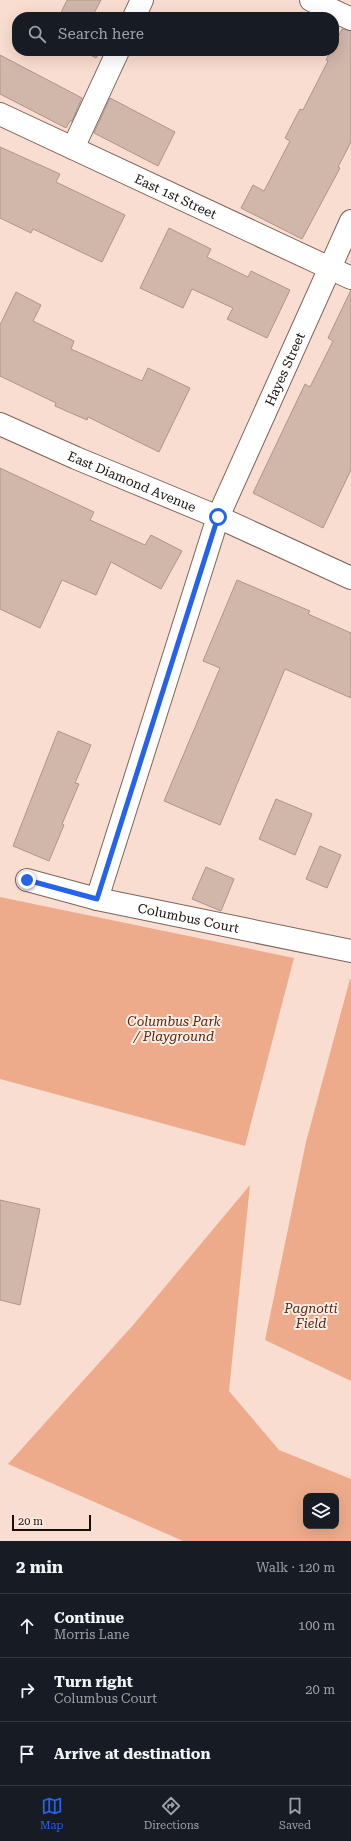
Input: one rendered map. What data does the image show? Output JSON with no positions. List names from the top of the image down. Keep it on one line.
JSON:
{"streets":{"street":["East 1st Street","Hayes Street","East Diamond Avenue","Columbus Court"]},"crossings":[["East 1st Street","Hayes Street"],["Hayes Street","East Diamond Avenue"],["Hayes Street","Columbus Court"]],"parks":["Columbus Park / Playground","Pagnotti Field"],"scale_bar":"20 m","page":{"search":"Search here","scale":"20 m","heading":["2 min","Walk · 120 m"],"list":[["Continue","Morris Lane","100 m"],["Turn right","Columbus Court","20 m"],"Arrive at destination"],"nav":["Map","Directions","Saved"]}}
